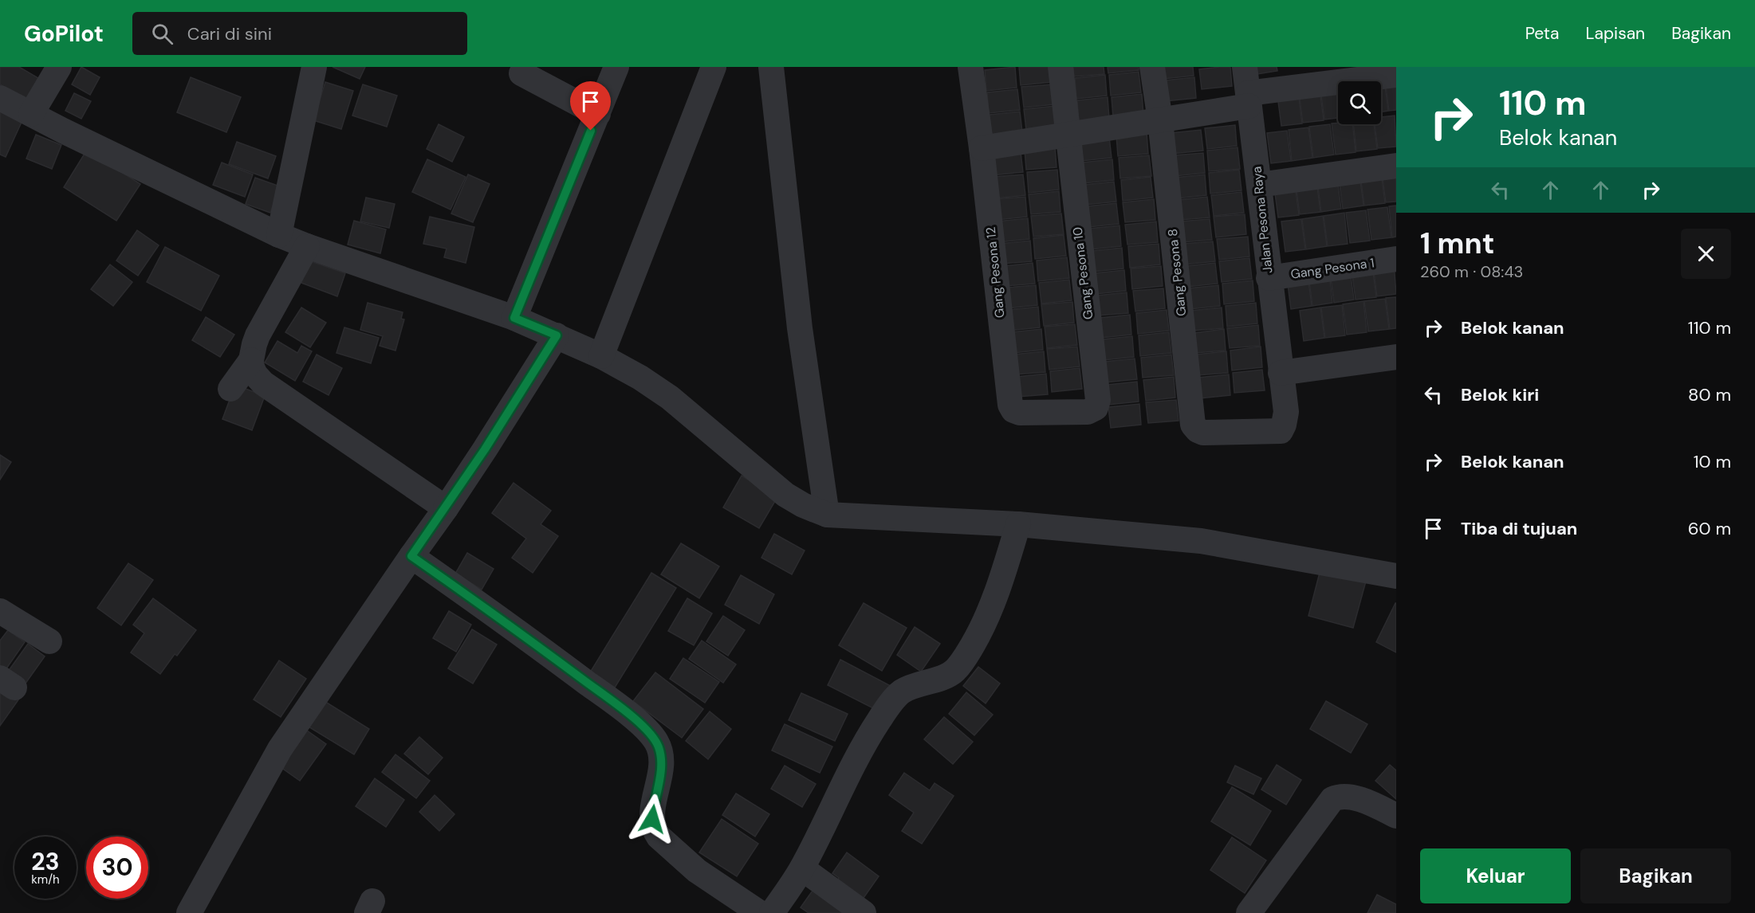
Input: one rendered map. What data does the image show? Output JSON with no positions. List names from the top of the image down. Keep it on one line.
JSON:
{"streets":{"street":["Jalan Pesona Raya","Gang Pesona 1","Gang Pesona 12","Gang Pesona 8","Gang Pesona 10"]},"crossings":[["Jalan Pesona Raya","Gang Pesona 1"],["Jalan Pesona Raya","Gang Pesona 8"],["Gang Pesona 12","Gang Pesona 10"]],"page":{"header":"GoPilot","search":"Cari di sini","nav":["Peta","Lapisan","Bagikan"],"turn":["110 m","Belok kanan"],"heading":["1 mnt","260 m · 08:43"],"list":[{"name":"Belok kanan","value":"110 m"},{"name":"Belok kiri","value":"80 m"},{"name":"Belok kanan","value":"10 m"},{"name":"Tiba di tujuan","value":"60 m"}],"speed":"23 km/h","limit":"30","buttons":["Keluar","Bagikan"]}}
